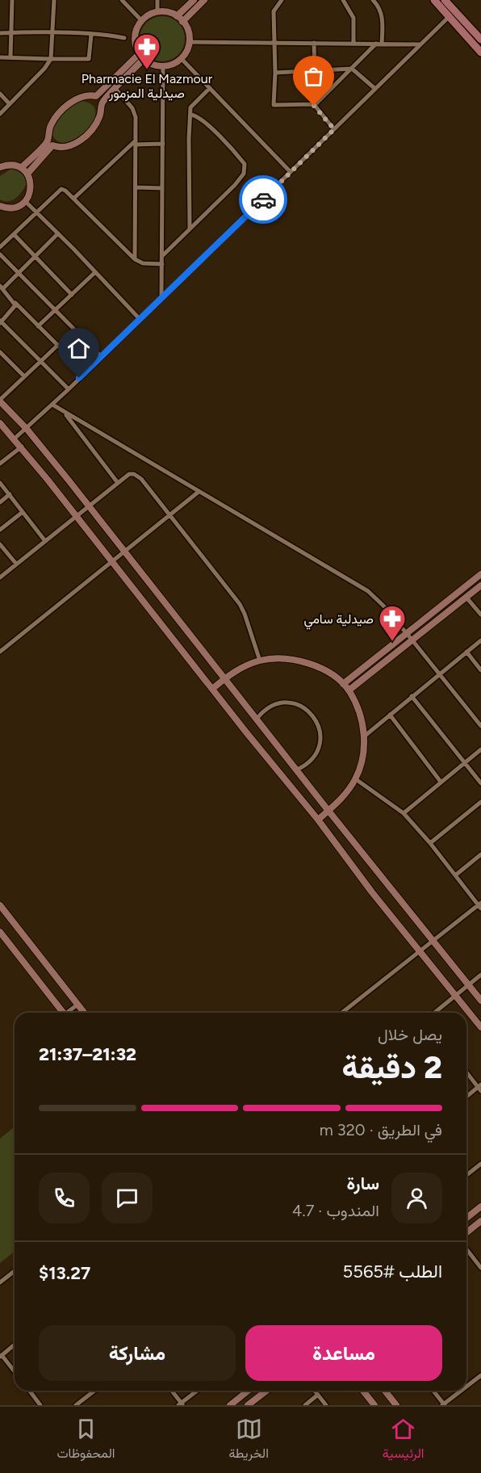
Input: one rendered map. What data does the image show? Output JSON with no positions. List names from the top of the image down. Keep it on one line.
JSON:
{"places":{"pharmacy":["Pharmacie El Mazmour صيدلية المزمور","صيدلية سامي"]},"page":{"heading":["2 دقيقة","يصل خلال","21:32–21:37"],"panel":["سارة","المندوب · 4.7","الطلب #5565","$13.27"],"bar":"في الطريق · 320 m","buttons":["مساعدة","مشاركة"],"tabs":["الرئيسية","الخريطة","المحفوظات"]}}
